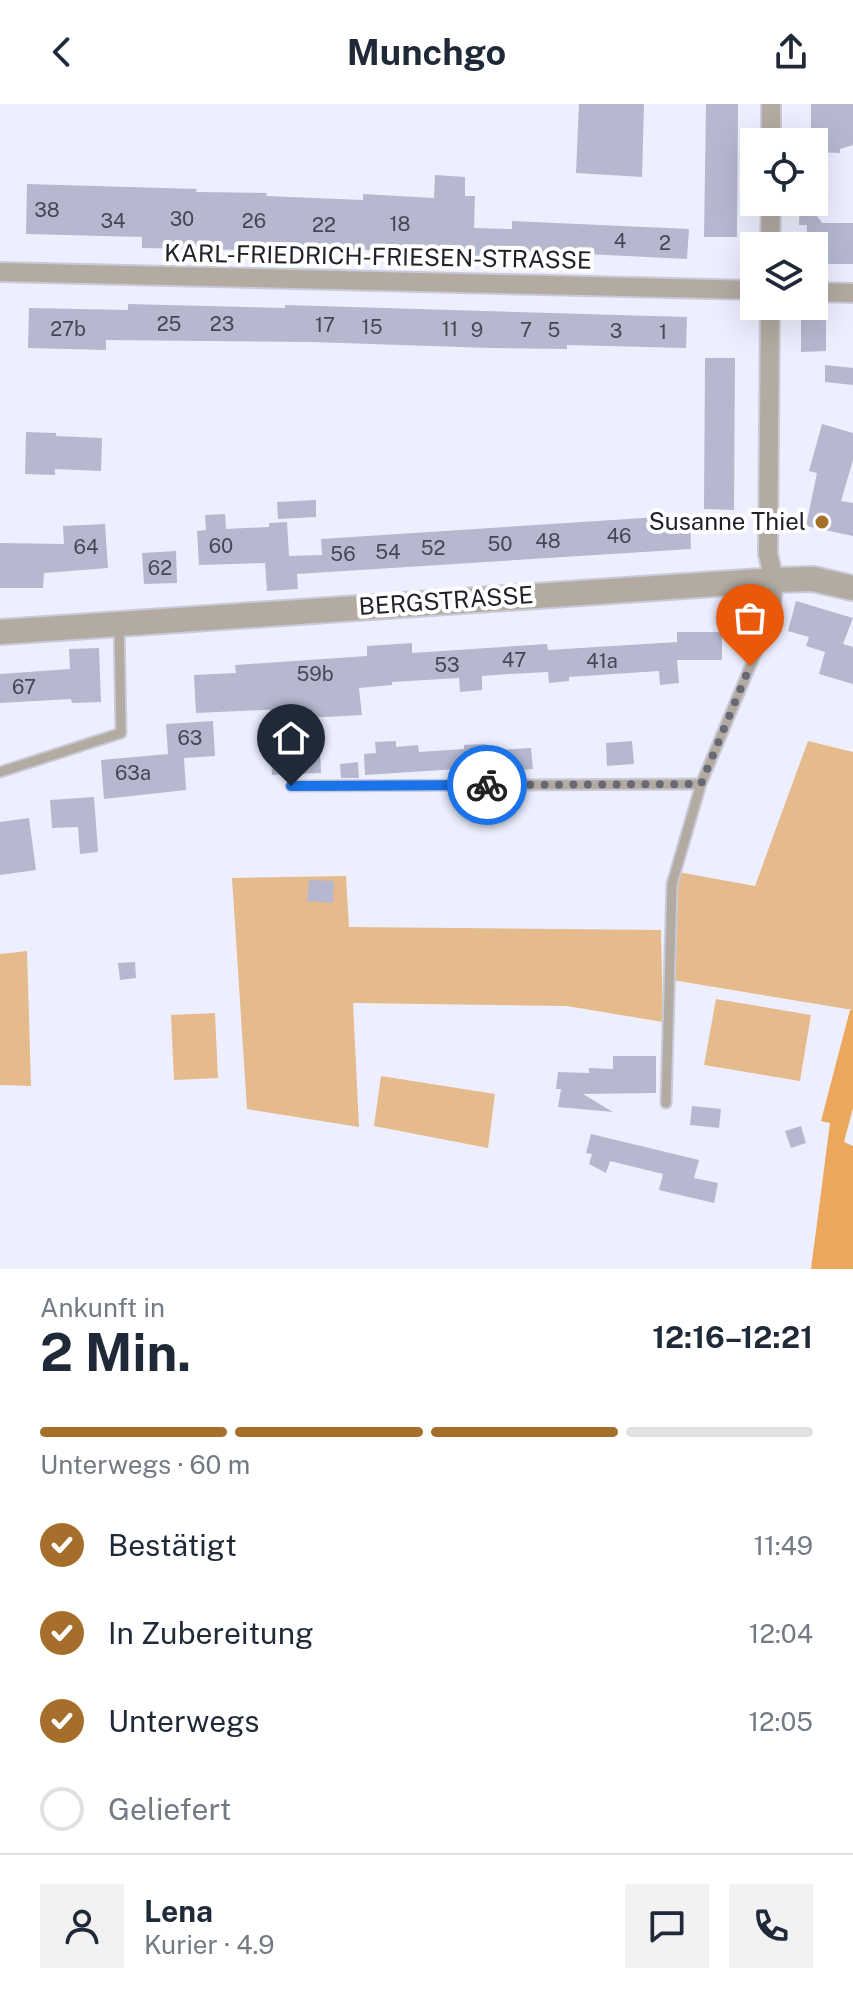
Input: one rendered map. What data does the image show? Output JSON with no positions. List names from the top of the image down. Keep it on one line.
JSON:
{"streets":{"street":["KARL-FRIEDRICH-FRIESEN-STRASSE","BERGSTRASSE"]},"places":["Susanne Thiel"],"house_numbers":["38","30","34","26","18","22","4","2","25","23","17","15","27b","11","9","7","5","3","1","46","48","50","60","64","52","54","56","62","47","41a","53","59b","67","63","63a"],"page":{"header":"Munchgo","heading":["2 Min.","Ankunft in","12:16–12:21"],"panel":["Lena","Kurier · 4.9"],"bar":"Unterwegs · 60 m","list":[["Bestätigt","11:49"],["In Zubereitung","12:04"],["Unterwegs","12:05"],"Geliefert"]}}
